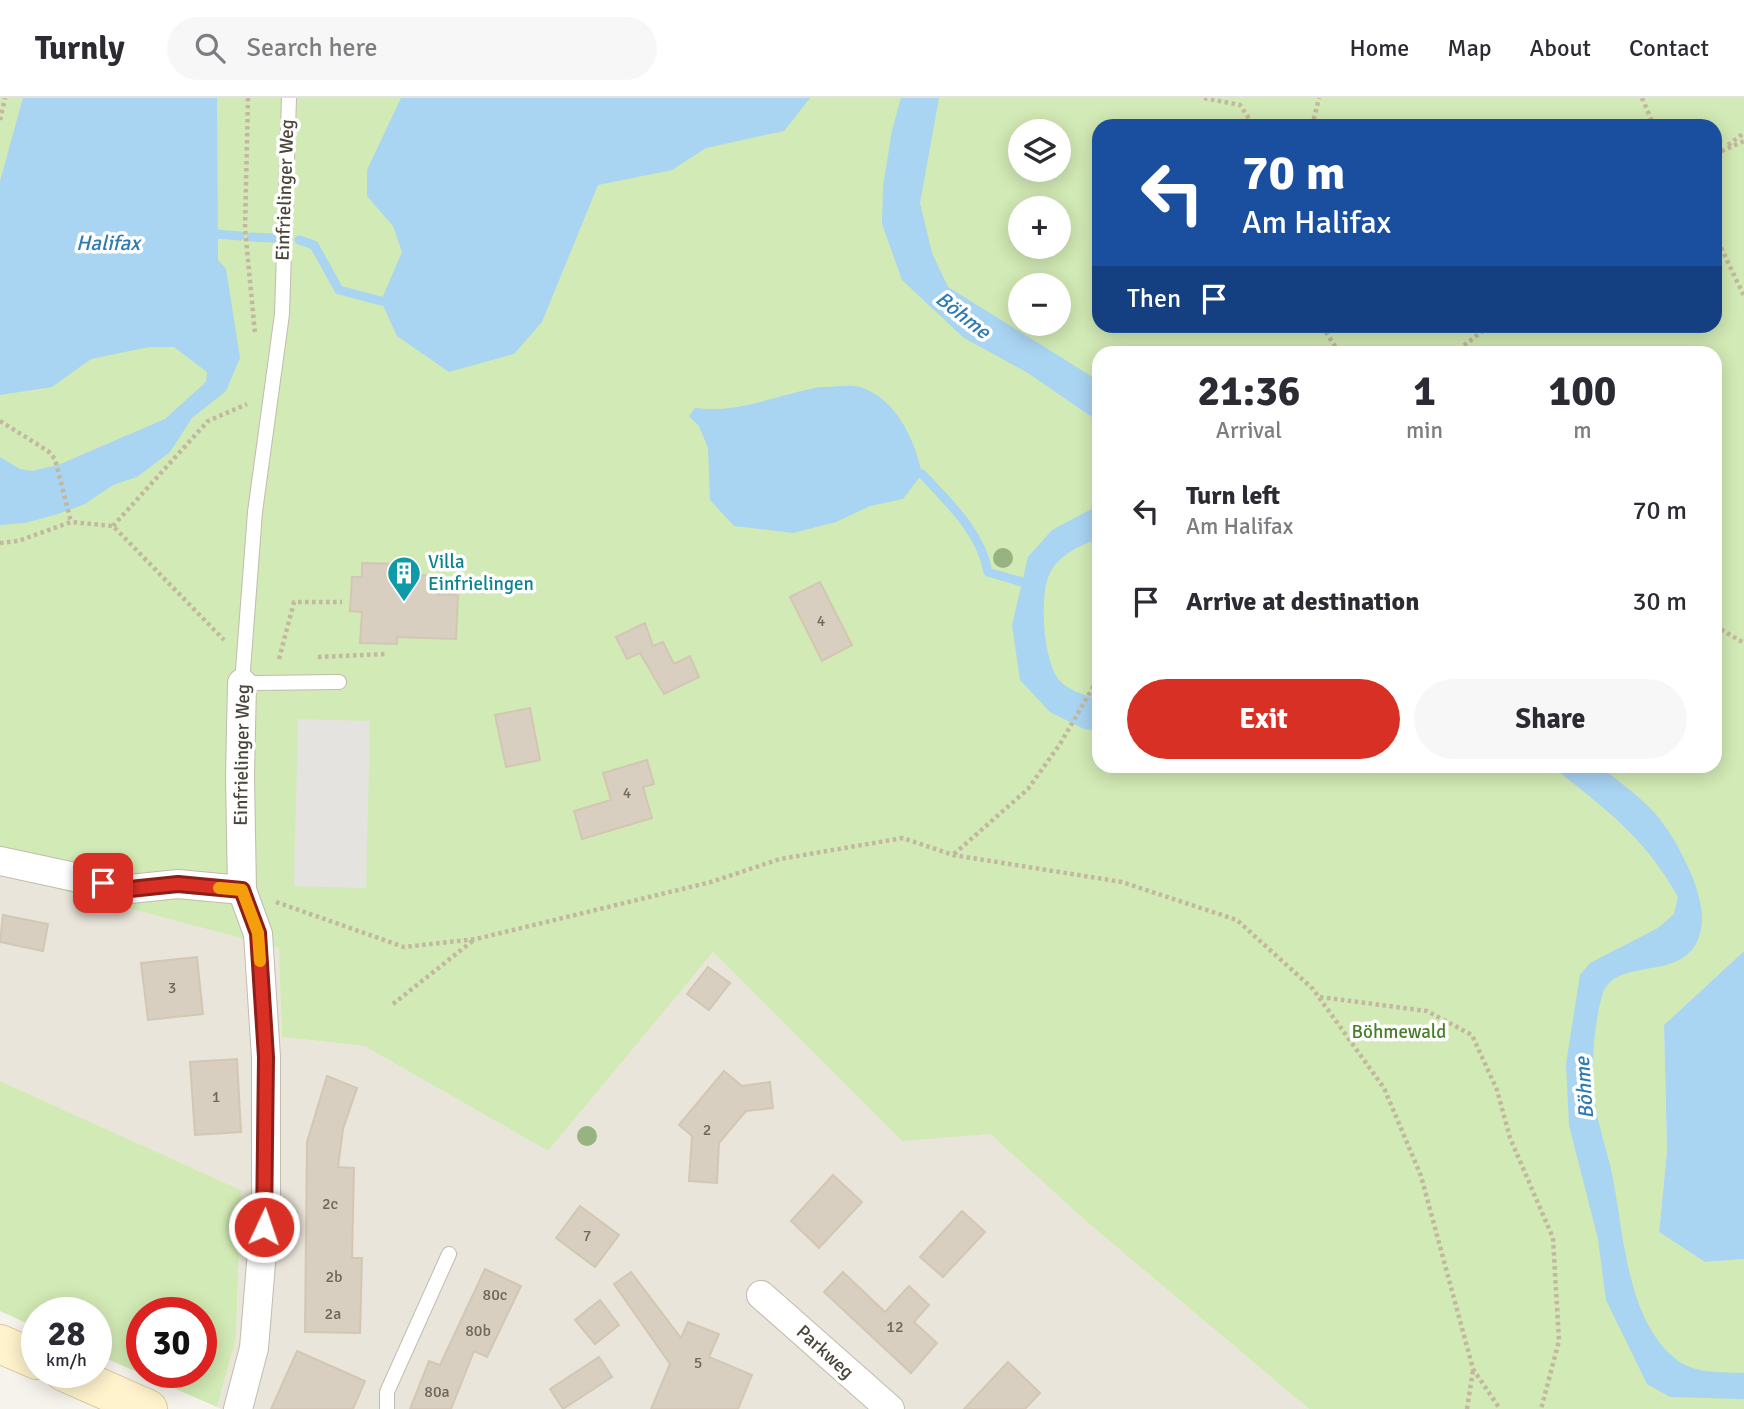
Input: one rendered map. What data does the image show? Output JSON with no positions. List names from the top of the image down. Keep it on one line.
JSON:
{"streets":{"street":["Einfrielinger Weg","Parkweg"]},"water":["Halifax","Böhme"],"parks":["Böhmewald"],"places":{"building":["Villa Einfrielingen"]},"house_numbers":["4","4","3","1","2","2c","7","2b","80c","2a","12","80b","5","80a"],"page":{"header":"Turnly","search":"Search here","nav":["Home","Map","About","Contact"],"map_buttons":["+","−"],"turn":["70 m","Am Halifax"],"then":"Then","eta":["21:36","Arrival","1","min","100","m"],"list":[{"name":"Turn left","note":"Am Halifax","value":"70 m"},{"name":"Arrive at destination","value":"30 m"}],"buttons":["Exit","Share"],"speed":"28 km/h","limit":"30"}}
